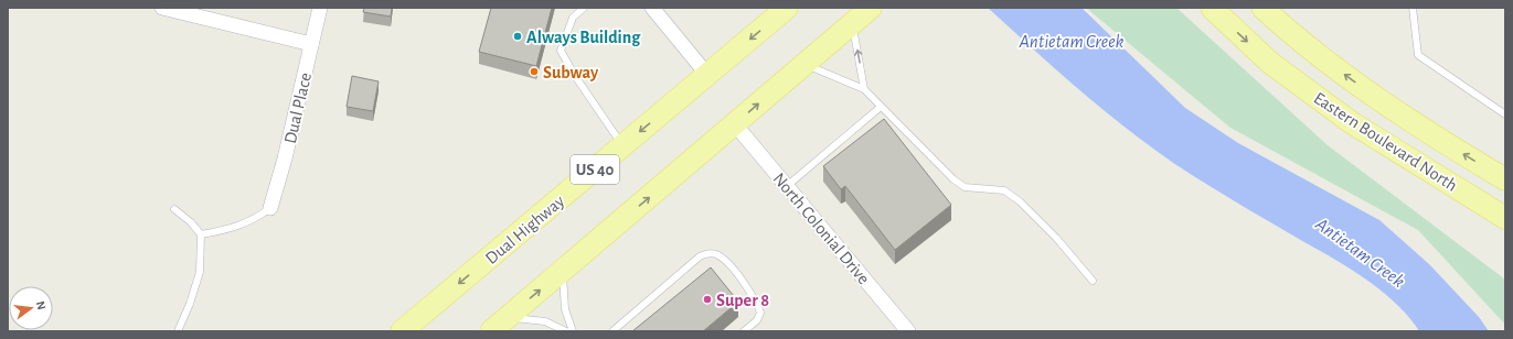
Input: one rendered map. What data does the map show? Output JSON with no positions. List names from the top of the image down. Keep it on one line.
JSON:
{"streets":{"main road":["Eastern Boulevard North","US 40","Dual Highway"],"street":["Dual Place","North Colonial Drive"]},"water":["Antietam Creek"],"places":["Always Building","Subway","Super 8"],"north":"right"}
